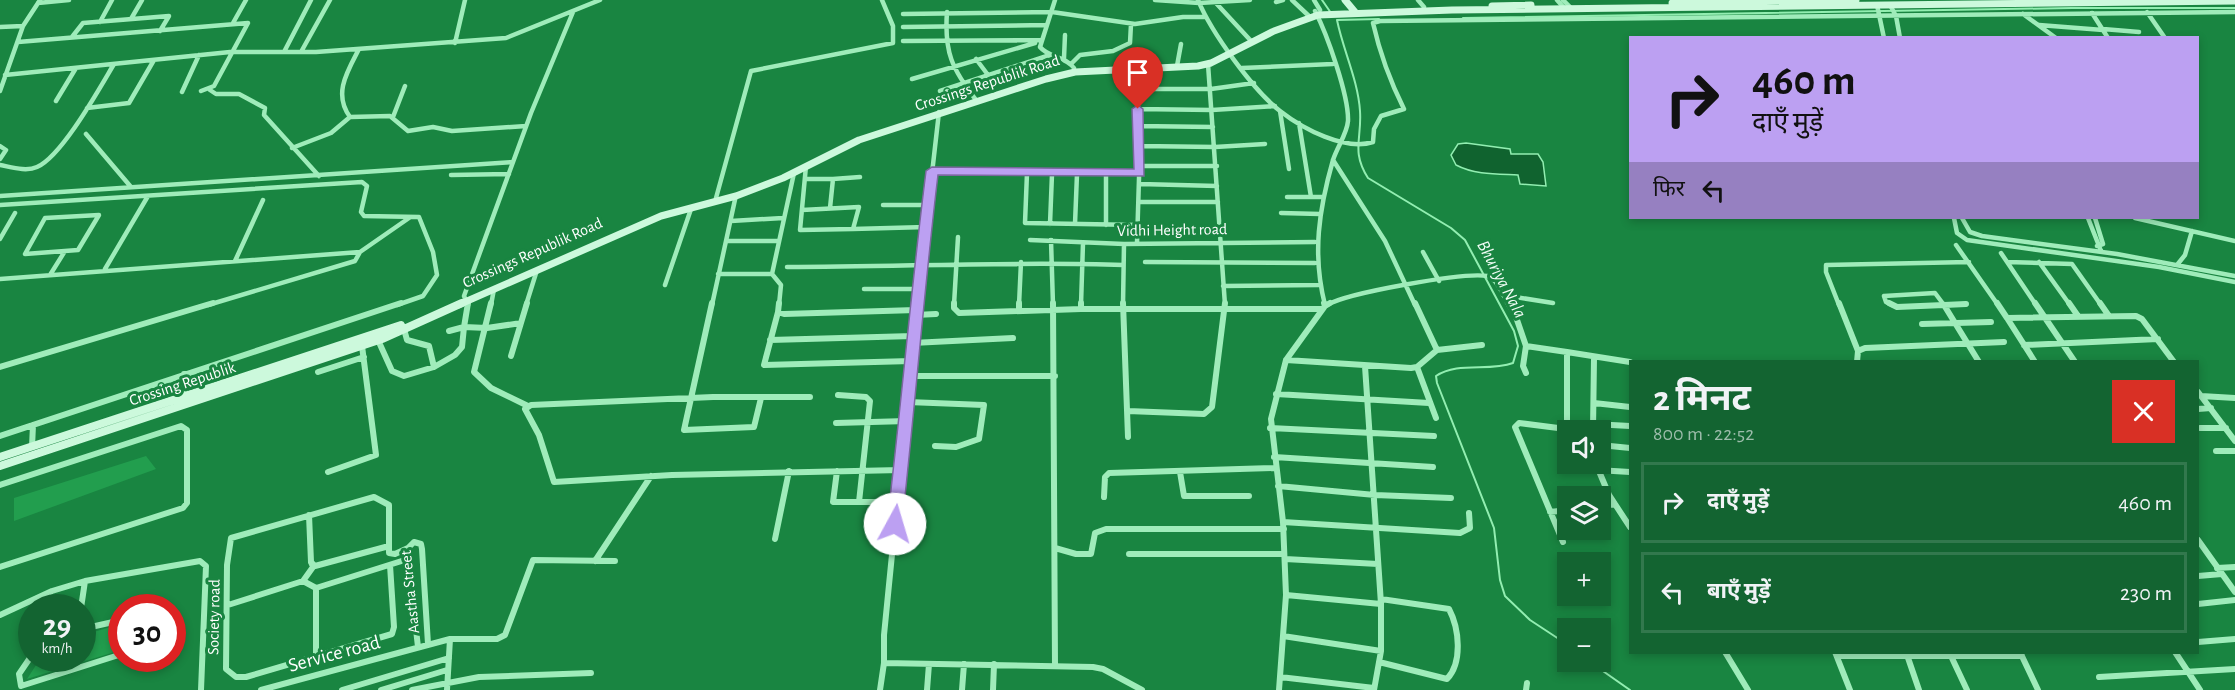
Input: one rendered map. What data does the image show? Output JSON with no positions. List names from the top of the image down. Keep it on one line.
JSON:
{"streets":{"street":["Crossings Republik Road","Vidhi Height road","Crossing Republik","Aastha Street","Society road","Service road"]},"crossings":[["Crossings Republik Road","Crossing Republik"],["Aastha Street","Society road"],["Aastha Street","Service road"]],"water":["Bhuriya Nala"],"page":{"turn":["460 m","दाएँ मुड़ें"],"then":"फिर","heading":["2 मिनट","800 m · 22:52"],"map_buttons":["+","−"],"list":[{"name":"दाएँ मुड़ें","value":"460 m"},{"name":"बाएँ मुड़ें","value":"230 m"}],"speed":"29 km/h","limit":"30"}}
